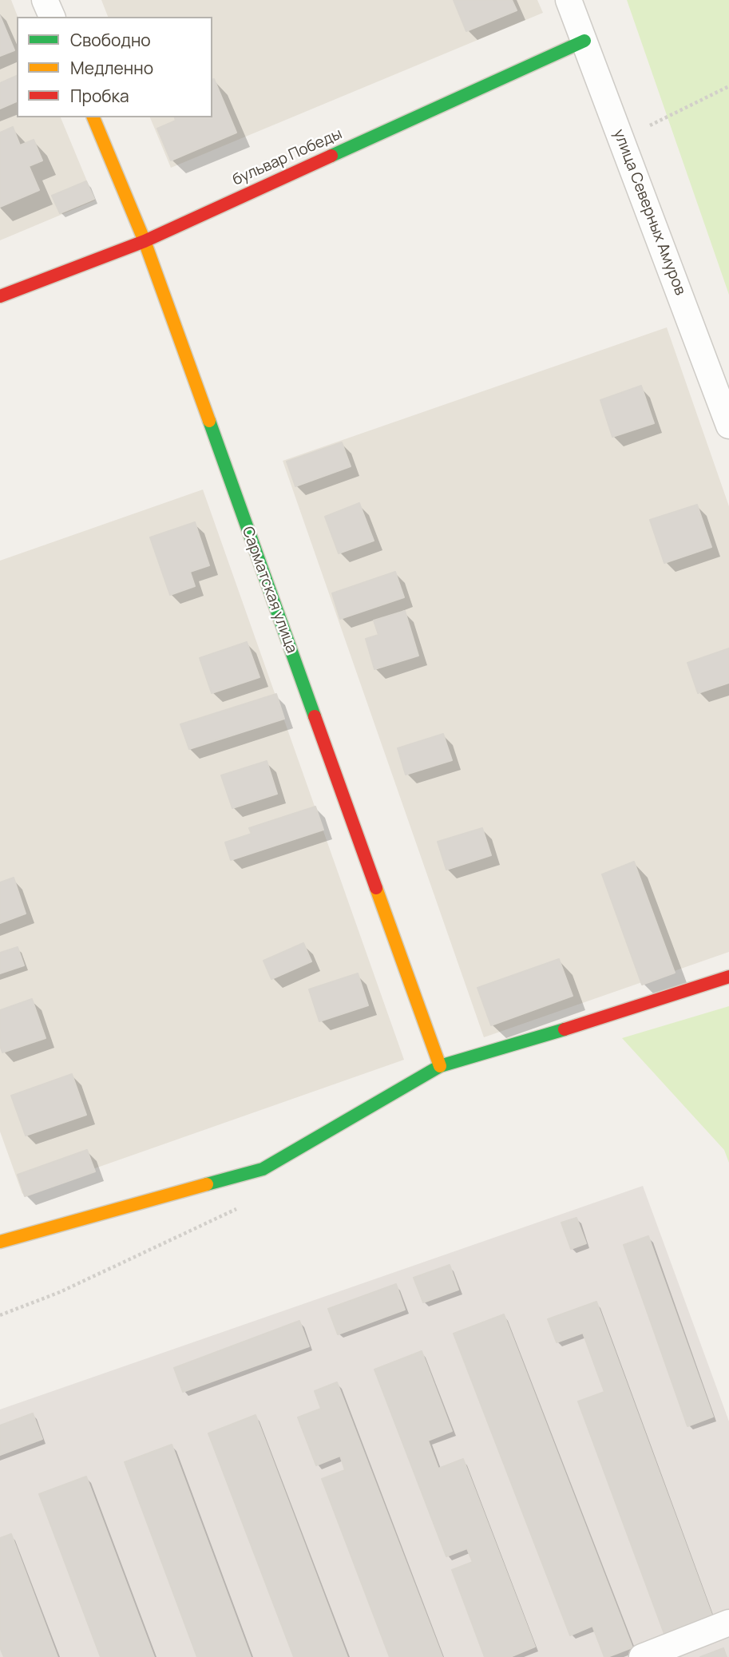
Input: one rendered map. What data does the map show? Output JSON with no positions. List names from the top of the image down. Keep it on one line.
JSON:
{"streets":{"street":["бульвар Победы","улица Северных Амуров","Сарматская улица"]},"crossings":[["бульвар Победы","улица Северных Амуров"],["бульвар Победы","Сарматская улица"]],"legend":["Свободно","Медленно","Пробка"]}
